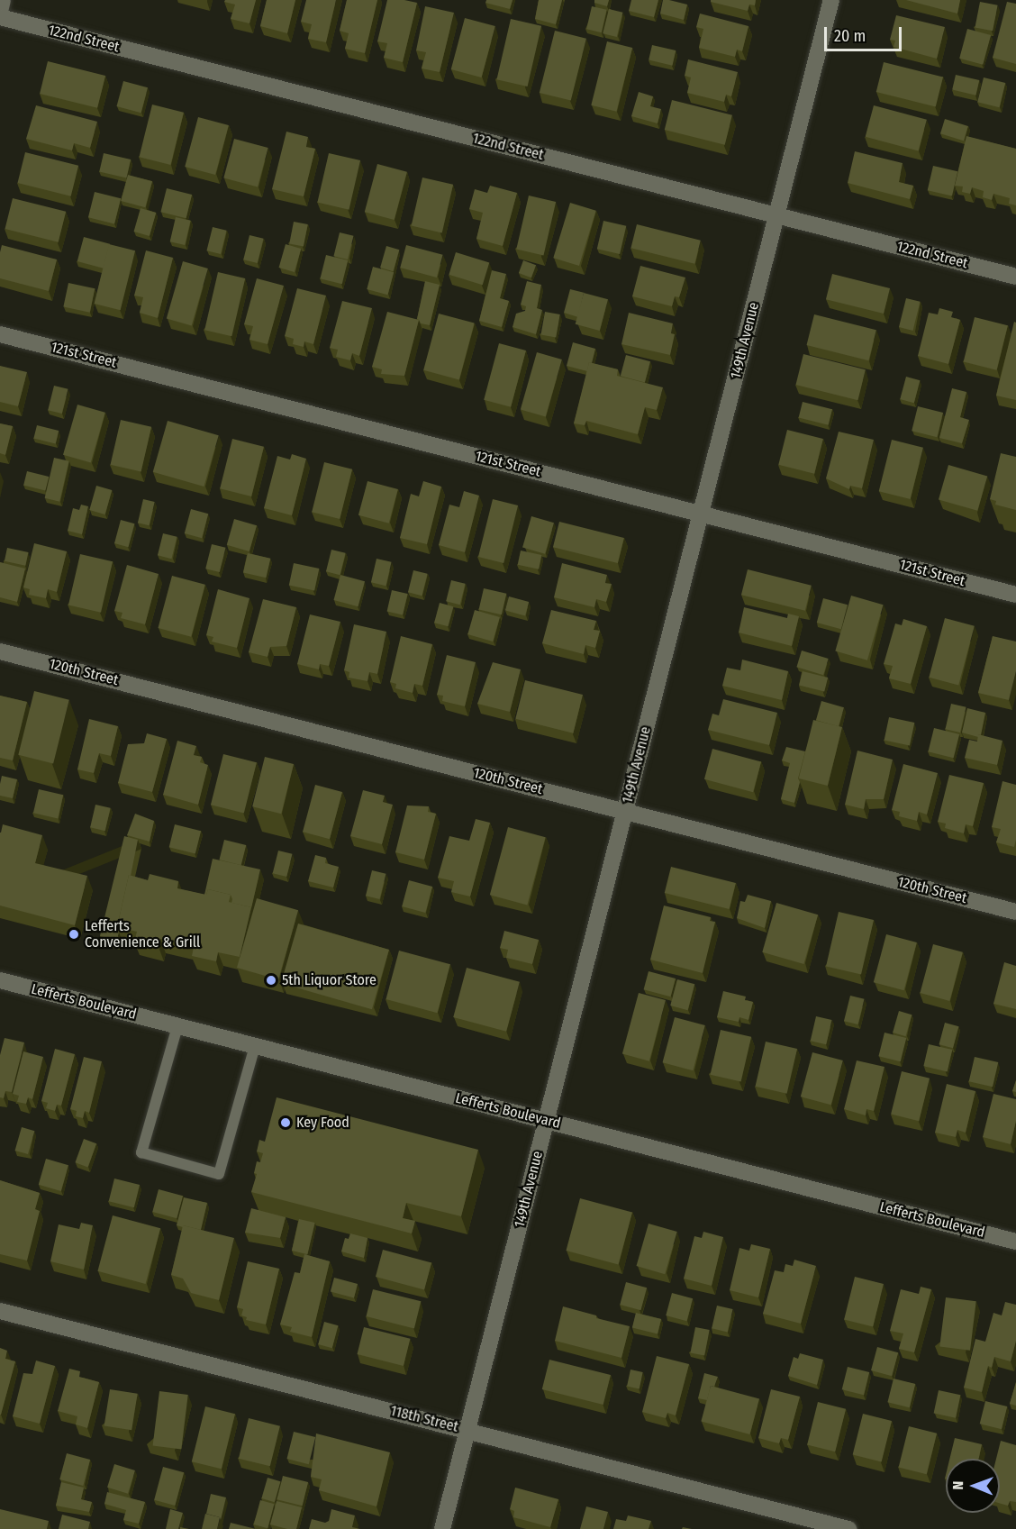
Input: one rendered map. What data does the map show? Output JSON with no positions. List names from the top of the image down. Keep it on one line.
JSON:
{"streets":{"street":["122nd Street","149th Avenue","121st Street","120th Street","Lefferts Boulevard","118th Street"]},"crossings":[["122nd Street","149th Avenue"],["149th Avenue","121st Street"],["149th Avenue","120th Street"],["149th Avenue","Lefferts Boulevard"],["149th Avenue","118th Street"]],"places":["Lefferts Convenience & Grill","5th Liquor Store","Key Food"],"scale_bar":"20 m","north":"left"}
